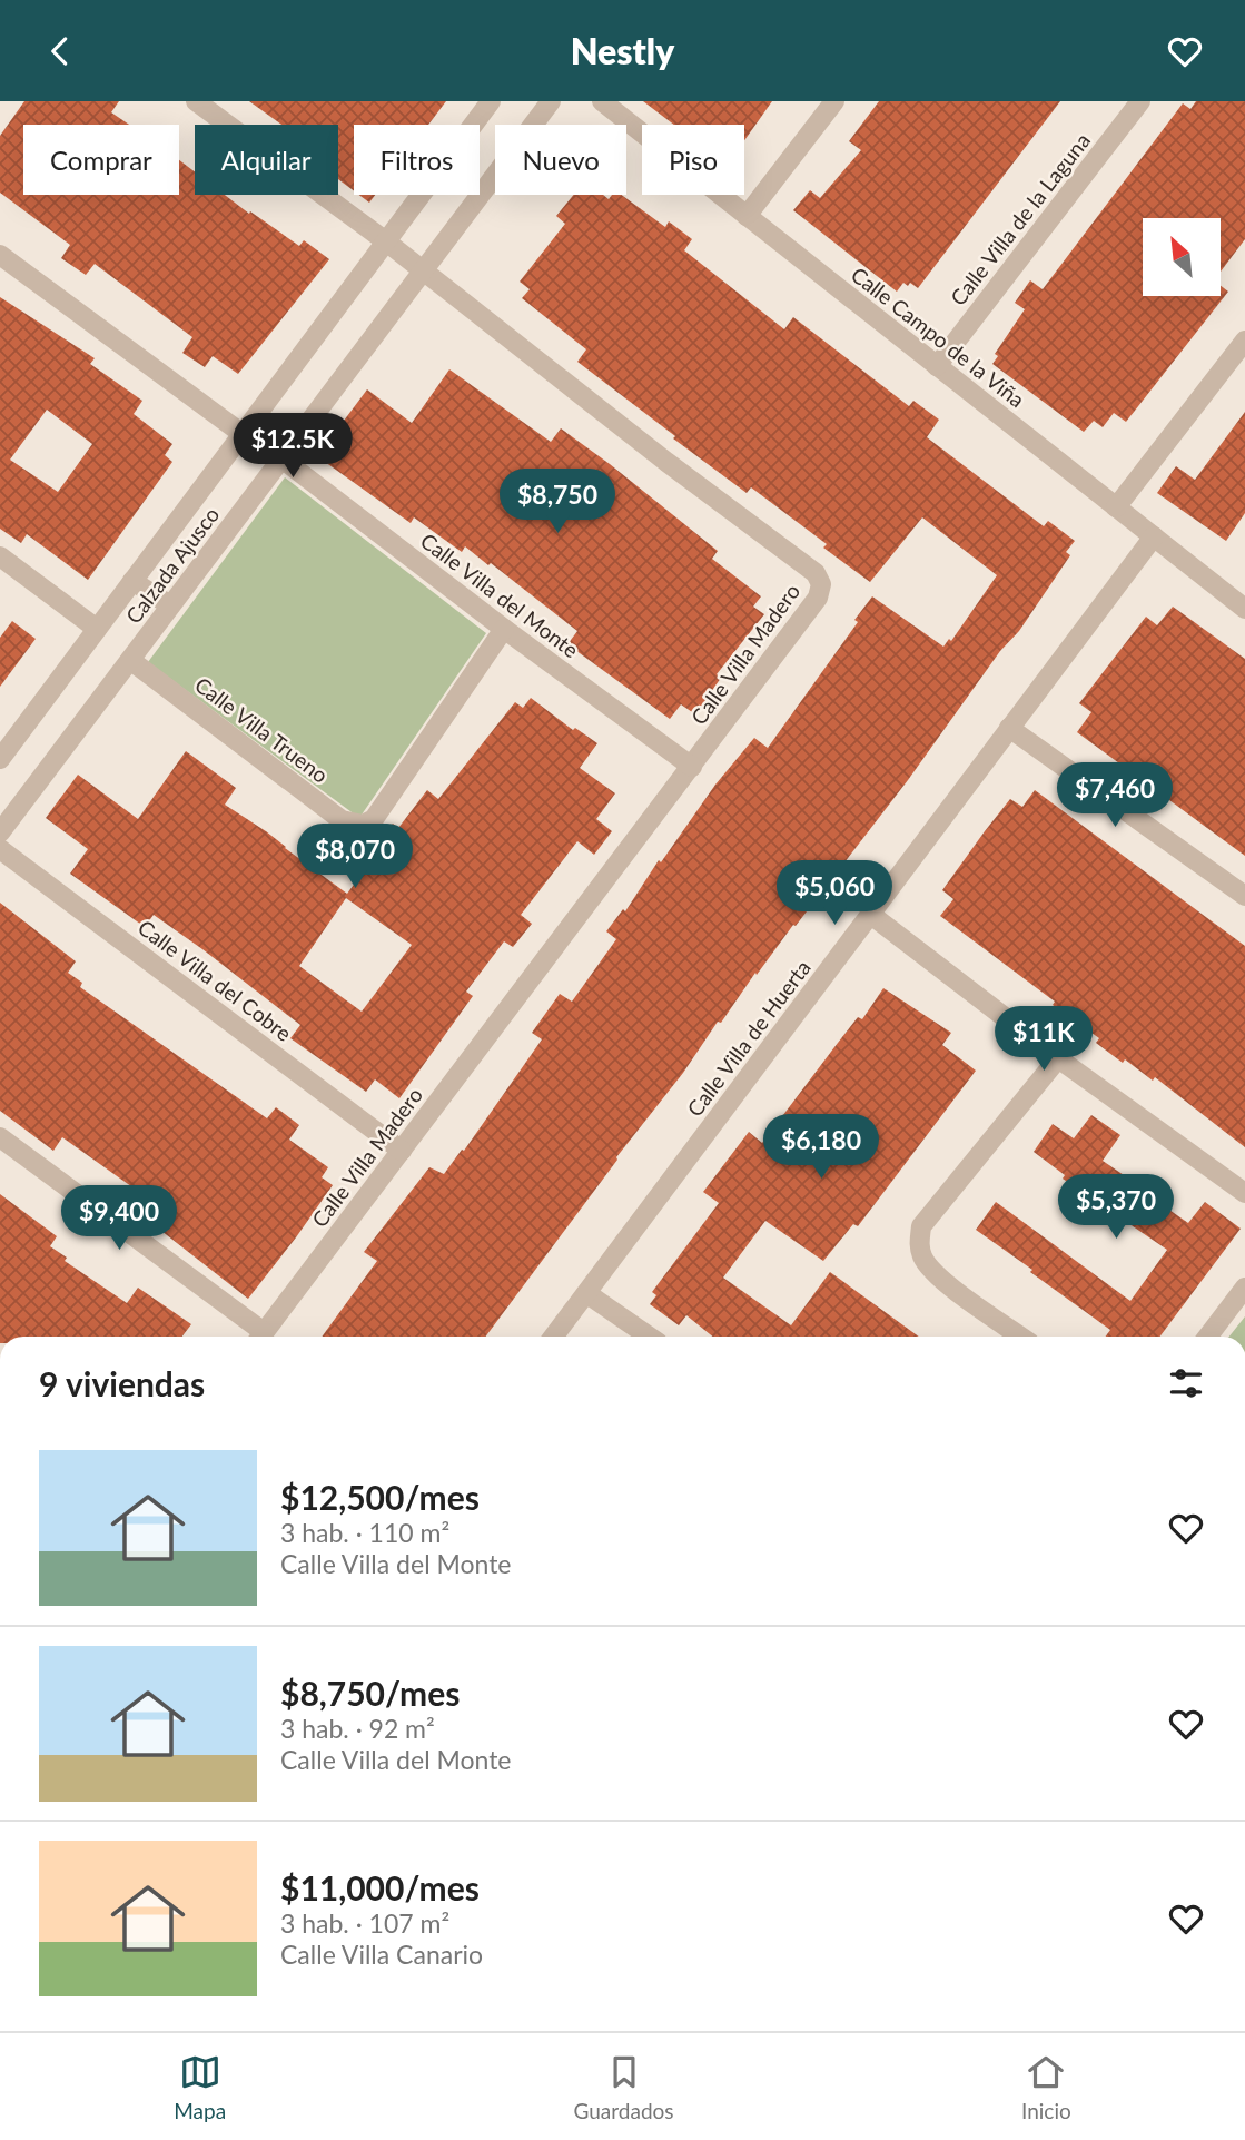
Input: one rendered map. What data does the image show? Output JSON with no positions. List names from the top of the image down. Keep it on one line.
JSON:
{"streets":{"street":["Calle Villa de la Laguna","Calle Campo de la Viña","Calzada Ajusco","Calle Villa del Monte","Calle Villa Madero","Calle Villa Trueno","Calle Villa del Cobre","Calle Villa de Huerta"]},"crossings":[["Calle Villa de la Laguna","Calle Campo de la Viña"],["Calle Campo de la Viña","Calle Villa de Huerta"],["Calzada Ajusco","Calle Villa del Monte"],["Calzada Ajusco","Calle Villa Madero"],["Calzada Ajusco","Calle Villa Trueno"],["Calle Villa del Monte","Calle Villa Madero"],["Calle Villa del Monte","Calle Villa Trueno"],["Calle Villa Madero","Calle Villa del Cobre"]],"north":"top left","page":{"header":"Nestly","chip":["Comprar","Alquilar","Filtros","Nuevo","Piso"],"price":["$12.5K","$8,750","$7,460","$8,070","$5,060","$11K","$6,180","$5,370","$9,400"],"heading":"9 viviendas","list":[{"name":"$12,500/mes","note":"3 hab. · 110 m² · Calle Villa del Monte"},{"name":"$8,750/mes","note":"3 hab. · 92 m² · Calle Villa del Monte"},{"name":"$11,000/mes","note":"3 hab. · 107 m² · Calle Villa Canario"}],"tabs":["Mapa","Guardados","Inicio"]}}
